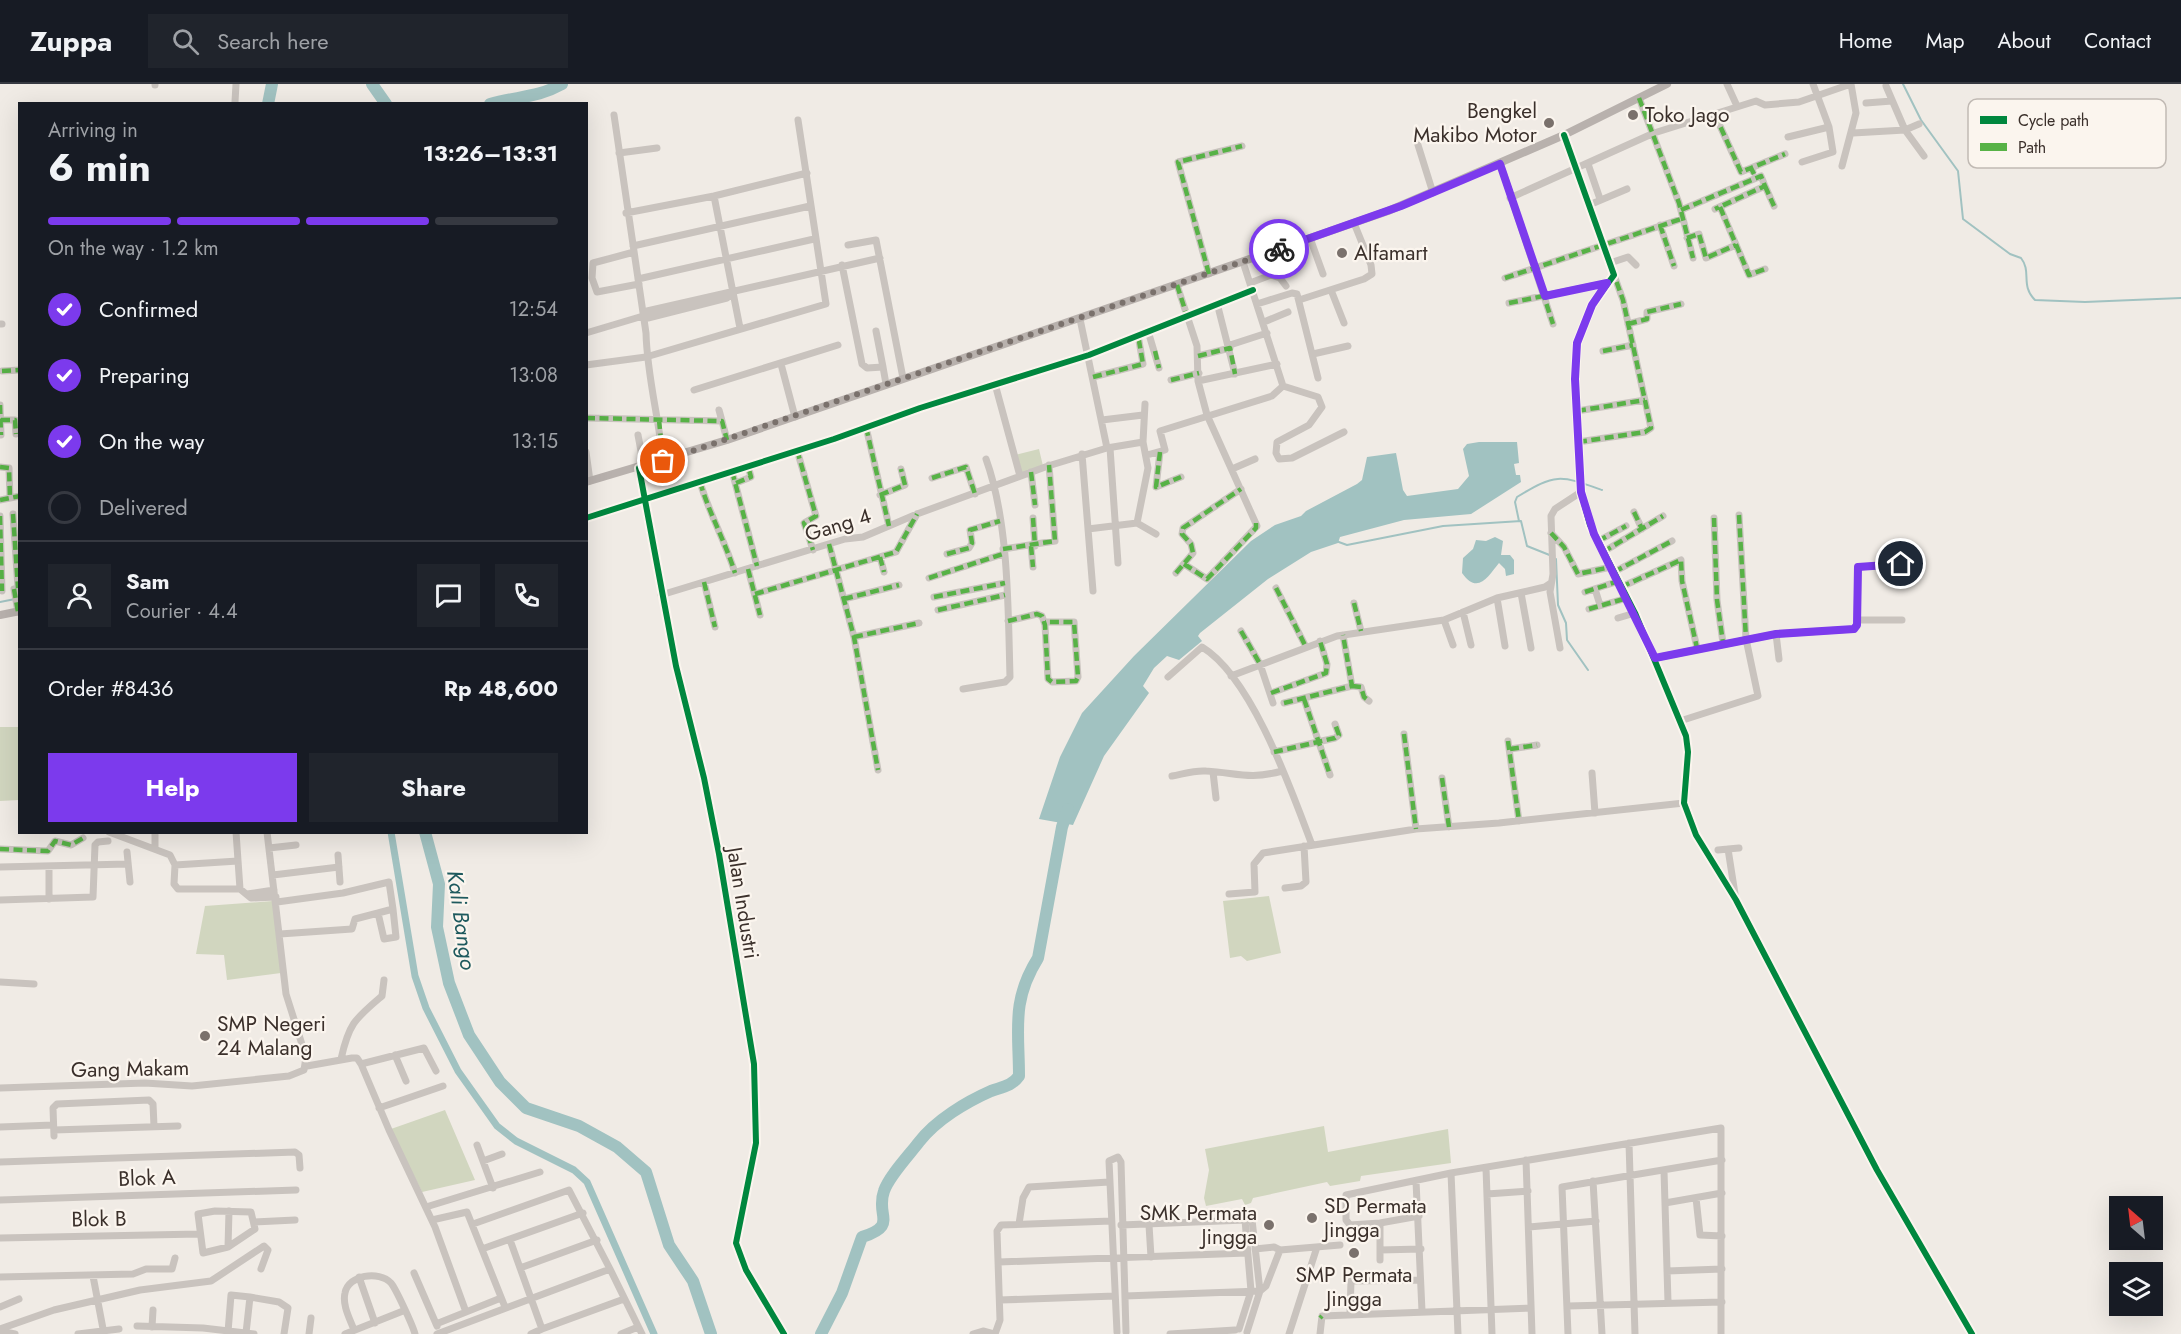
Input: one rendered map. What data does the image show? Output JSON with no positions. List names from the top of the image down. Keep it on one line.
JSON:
{"streets":{"street":["Gang 4","Jalan Industri","Gang Makam","Blok A","Blok B"]},"crossings":[["Gang 4","Jalan Industri"]],"water":["Kali Bango"],"places":["Toko Jago","Bengkel Makibo Motor","Alfamart","SMP Negeri 24 Malang","SD Permata Jingga","SMK Permata Jingga","SMP Permata Jingga"],"legend":["Cycle path","Path"],"north":"top left","page":{"header":"Zuppa","search":"Search here","nav":["Home","Map","About","Contact"],"heading":["6 min","Arriving in","13:26–13:31"],"panel":["Sam","Courier · 4.4","Order #8436","Rp 48,600"],"bar":"On the way · 1.2 km","list":[["Confirmed","12:54"],["Preparing","13:08"],["On the way","13:15"],"Delivered"],"buttons":["Help","Share"]}}
